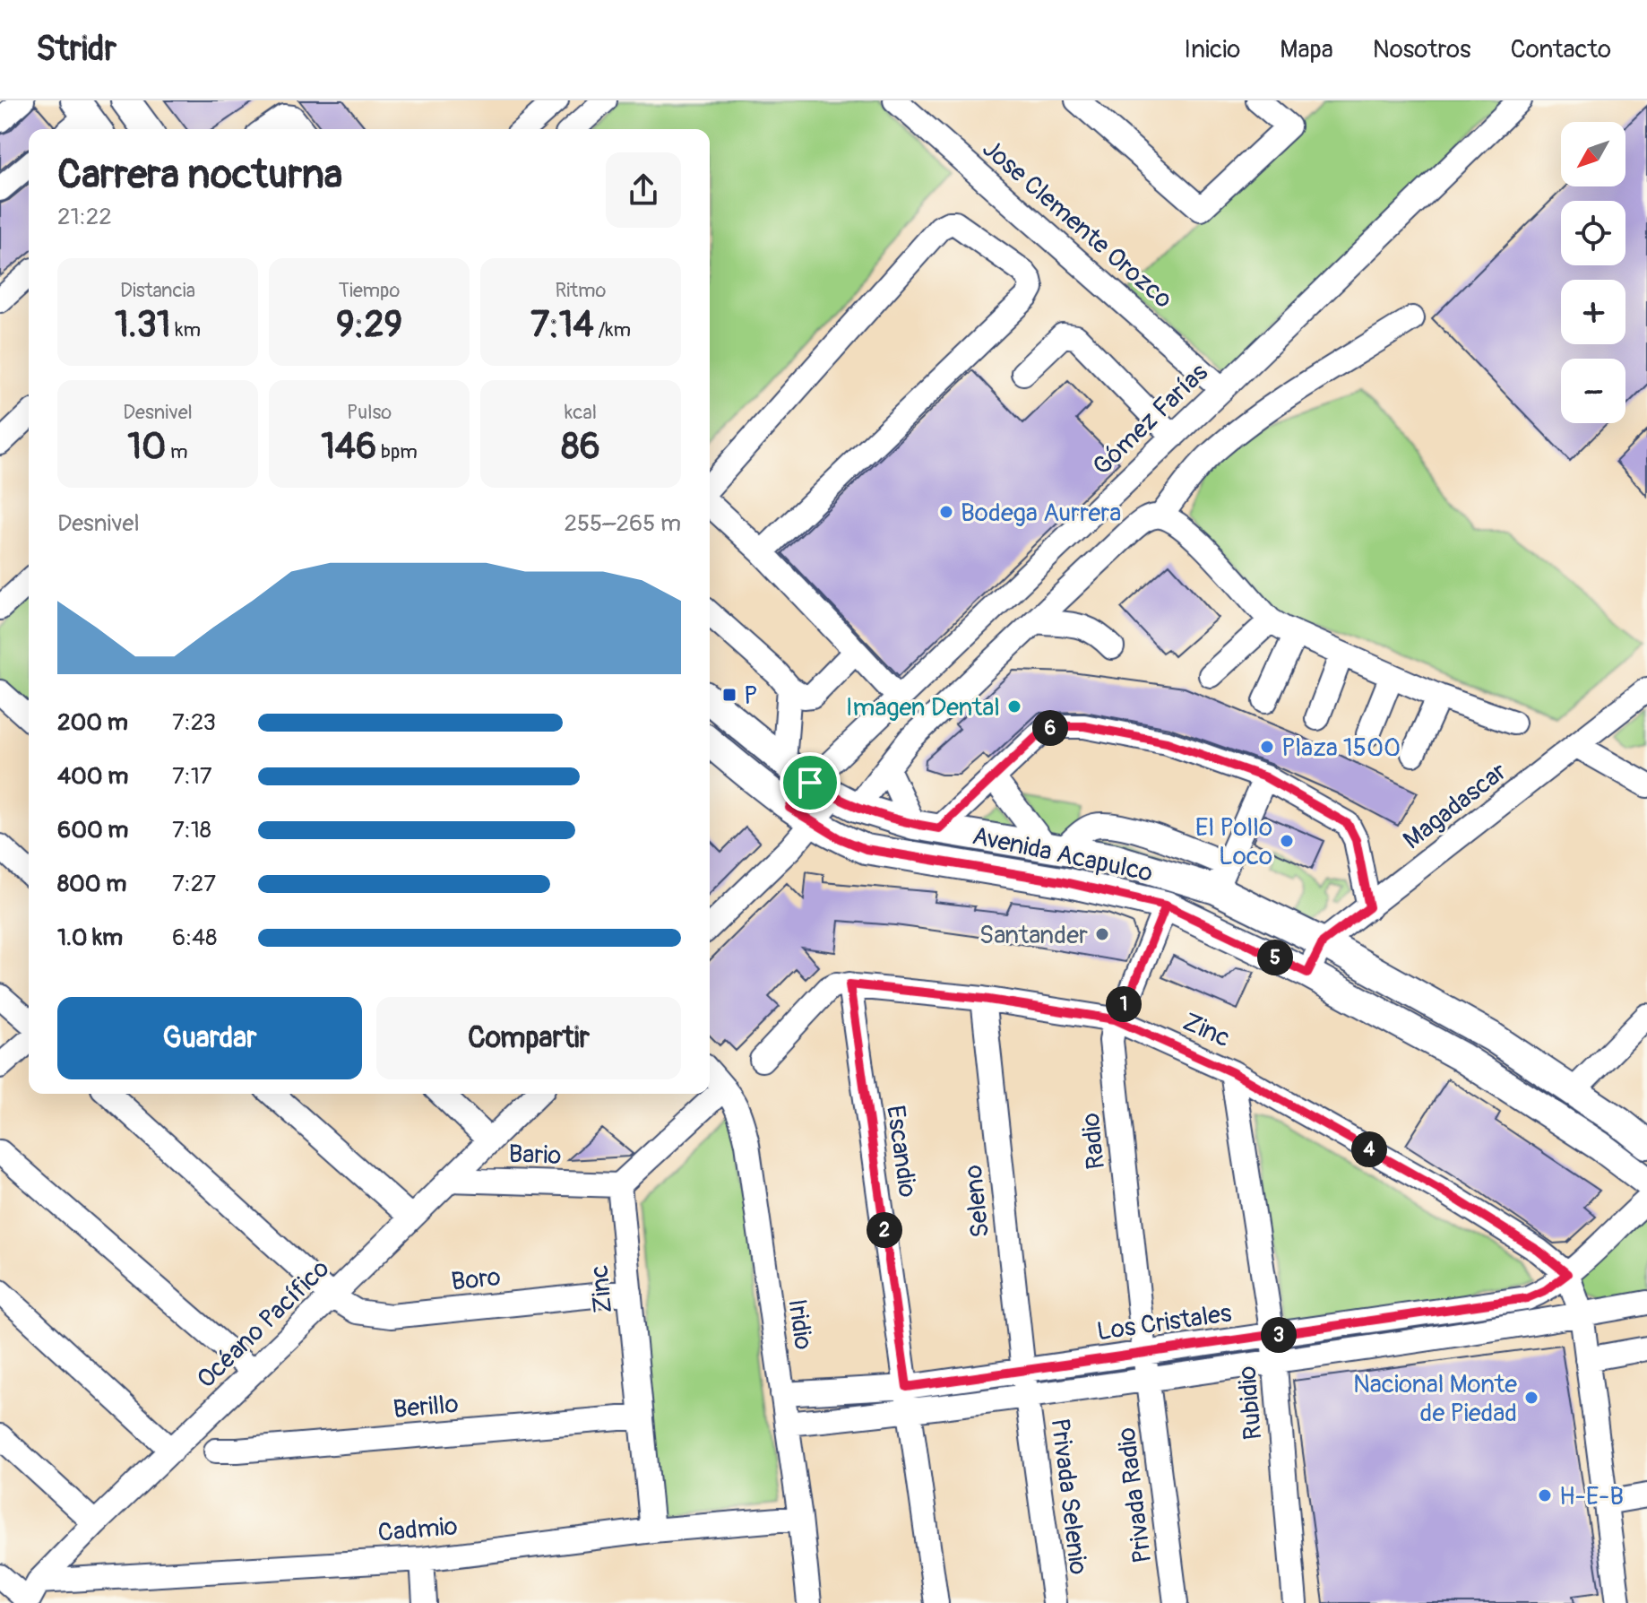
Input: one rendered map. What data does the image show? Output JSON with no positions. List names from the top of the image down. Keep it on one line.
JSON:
{"streets":{"main road":["Avenida Acapulco"],"street":["Jose Clemente Orozco","Gómez Farías","Magadascar","Zinc","Radio","Escandio","Bario","Seleno","Boro","Los Cristales","Océano Pacífico","Iridio","Rubidio","Berillo","Privada Radio","Privada Selenio","Cadmio"]},"crossings":[["Jose Clemente Orozco","Gómez Farías"],["Gómez Farías","Avenida Acapulco"],["Magadascar","Avenida Acapulco"],["Avenida Acapulco","Radio"],["Zinc","Radio"],["Zinc","Escandio"],["Zinc","Bario"],["Zinc","Seleno"],["Zinc","Boro"],["Zinc","Los Cristales"],["Zinc","Rubidio"],["Zinc","Berillo"],["Zinc","Cadmio"],["Radio","Los Cristales"],["Radio","Privada Radio"],["Escandio","Los Cristales"],["Bario","Océano Pacífico"],["Seleno","Los Cristales"],["Seleno","Privada Selenio"],["Boro","Océano Pacífico"],["Los Cristales","Iridio"],["Los Cristales","Rubidio"],["Océano Pacífico","Cadmio"],["Iridio","Cadmio"]],"places":{"other":["Bodega Aurrera","Imagen Dental","Plaza 1500","El Pollo Loco","Santander","Nacional Monte de Piedad","H-E-B"],"transit":["P"]},"north":"bottom left","page":{"header":"Stridr","nav":["Inicio","Mapa","Nosotros","Contacto"],"map_buttons":["+","−"],"heading":["Carrera nocturna","21:22"],"stats":[["Distancia","1.31 km"],["Tiempo","9:29"],["Ritmo","7:14 /km"],["Desnivel","10 m"],["Pulso","146 bpm"],["kcal","86"]],"chart":["Desnivel","255–265 m"],"list":[{"name":"200 m","note":"7:23"},{"name":"400 m","note":"7:17"},{"name":"600 m","note":"7:18"},{"name":"800 m","note":"7:27"},{"name":"1.0 km","note":"6:48"}],"pins":["6","5","1","4","2","3"],"buttons":["Guardar","Compartir"]}}
